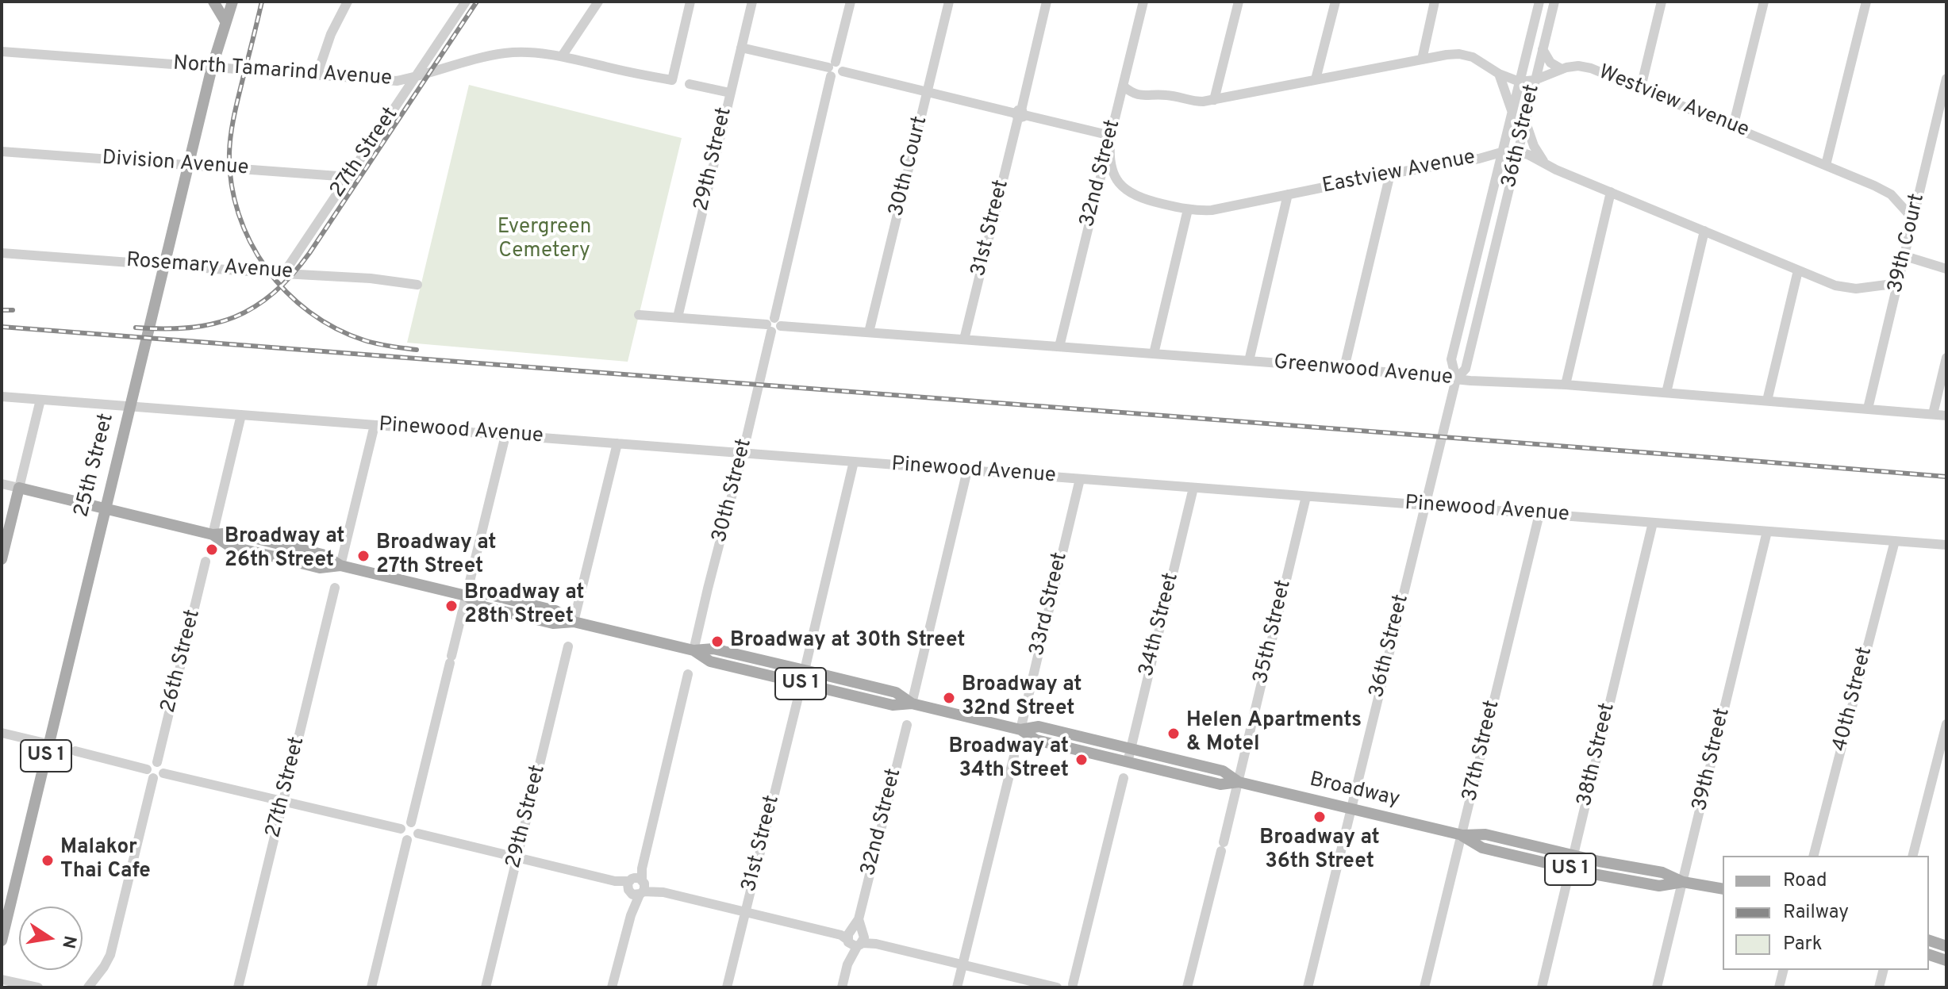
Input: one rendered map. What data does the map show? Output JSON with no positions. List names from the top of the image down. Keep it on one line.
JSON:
{"streets":{"main road":["25th Street","US 1","Broadway"],"street":["North Tamarind Avenue","Westview Avenue","36th Street","27th Street","29th Street","Division Avenue","30th Court","Eastview Avenue","32nd Street","31st Street","39th Court","Rosemary Avenue","Greenwood Avenue","Pinewood Avenue","30th Street","33rd Street","34th Street","35th Street","26th Street","40th Street","37th Street","38th Street","39th Street"]},"crossings":[["North Tamarind Avenue","27th Street"],["North Tamarind Avenue","25th Street"],["Westview Avenue","36th Street"],["Westview Avenue","32nd Street"],["Westview Avenue","39th Court"],["36th Street","Eastview Avenue"],["36th Street","Greenwood Avenue"],["36th Street","Pinewood Avenue"],["36th Street","Broadway"],["27th Street","Division Avenue"],["27th Street","Rosemary Avenue"],["29th Street","Greenwood Avenue"],["Division Avenue","25th Street"],["30th Court","Greenwood Avenue"],["Eastview Avenue","32nd Street"],["Eastview Avenue","39th Court"],["32nd Street","Greenwood Avenue"],["31st Street","Greenwood Avenue"],["39th Court","Greenwood Avenue"],["Rosemary Avenue","25th Street"],["Greenwood Avenue","30th Street"],["Pinewood Avenue","25th Street"],["Pinewood Avenue","30th Street"],["Pinewood Avenue","33rd Street"],["Pinewood Avenue","34th Street"],["Pinewood Avenue","35th Street"],["Pinewood Avenue","40th Street"],["Pinewood Avenue","37th Street"],["Pinewood Avenue","38th Street"],["Pinewood Avenue","39th Street"],["25th Street","Broadway"],["30th Street","Broadway"],["33rd Street","Broadway"],["34th Street","Broadway"],["35th Street","Broadway"],["37th Street","Broadway"],["38th Street","Broadway"],["39th Street","Broadway"]],"parks":["Evergreen Cemetery"],"places":["Broadway at 26th Street","Broadway at 27th Street","Broadway at 28th Street","Broadway at 30th Street","Broadway at 32nd Street","Helen Apartments & Motel","Broadway at 34th Street","Broadway at 36th Street","Malakor Thai Cafe"],"legend":["Road","Railway","Park"],"north":"right"}
